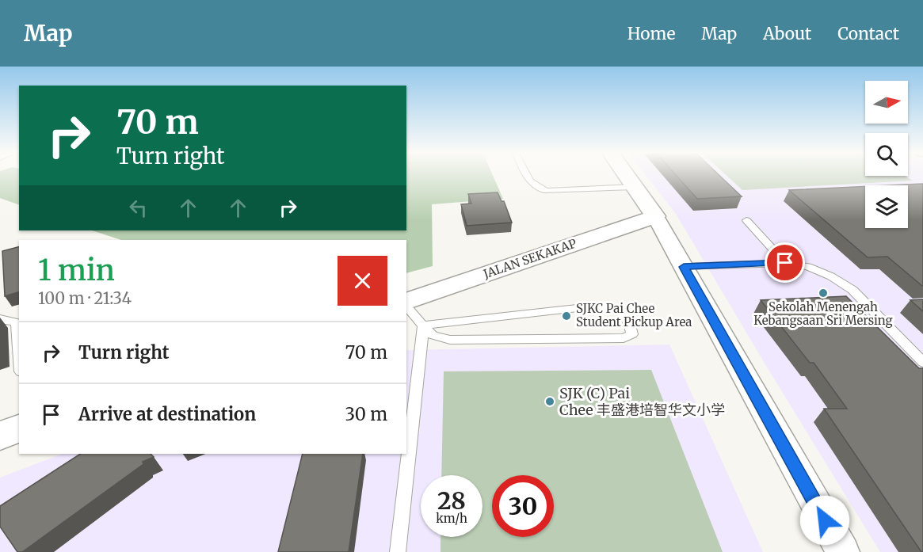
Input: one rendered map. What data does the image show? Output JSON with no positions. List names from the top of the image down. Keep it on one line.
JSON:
{"streets":{"street":["JALAN SEKAKAP"]},"places":["Sekolah Menengah Kebangsaan Sri Mersing","SJKC Pai Chee Student Pickup Area","SJK (C) Pai Chee 丰盛港培智华文小学"],"north":"right","page":{"header":"Map","nav":["Home","Map","About","Contact"],"turn":["70 m","Turn right"],"heading":["1 min","100 m · 21:34"],"list":[{"name":"Turn right","value":"70 m"},{"name":"Arrive at destination","value":"30 m"}],"speed":"28 km/h","limit":"30"}}
